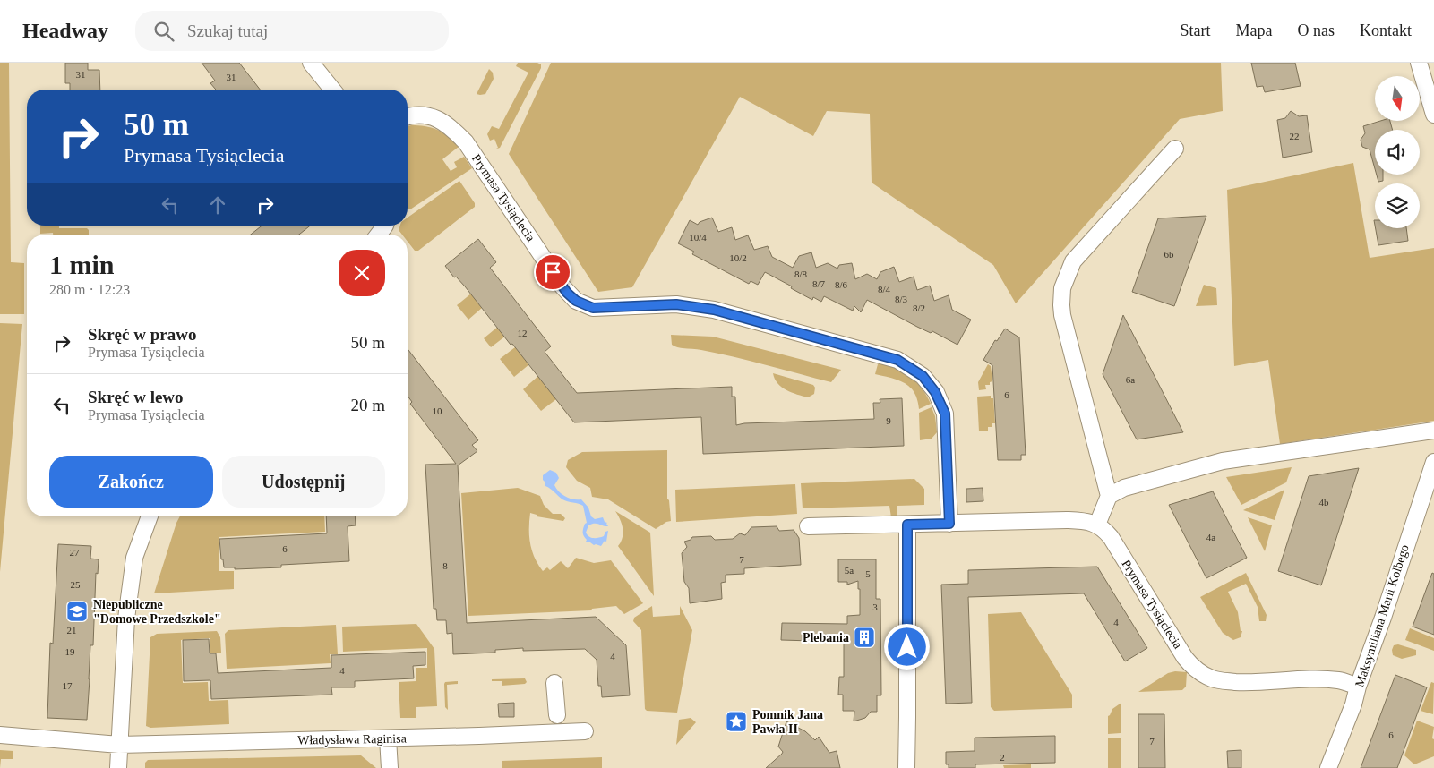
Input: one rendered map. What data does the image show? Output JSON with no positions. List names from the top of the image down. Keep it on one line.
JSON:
{"streets":{"street":["Prymasa Tysiąclecia","Maksymiliana Marii Kolbego","Władysława Raginisa"]},"crossings":[["Prymasa Tysiąclecia","Maksymiliana Marii Kolbego"]],"places":{"school or university":["Niepubliczne \"Domowe Przedszkole\""],"building":["Plebania"],"place":["Pomnik Jana Pawła II"]},"house_numbers":["31","31","22","10/4","6b","10/2","8/8","8/7","8/6","8/4","8/3","8/2","12","6a","6","10","9","4b","4a","6","27","7","8","5a","5","25","3","4","21","19","4","4","17","6","7","2"],"north":"bottom","page":{"header":"Headway","search":"Szukaj tutaj","nav":["Start","Mapa","O nas","Kontakt"],"turn":["50 m","Prymasa Tysiąclecia"],"heading":["1 min","280 m · 12:23"],"list":[{"name":"Skręć w prawo","note":"Prymasa Tysiąclecia","value":"50 m"},{"name":"Skręć w lewo","note":"Prymasa Tysiąclecia","value":"20 m"}],"buttons":["Zakończ","Udostępnij"]}}
